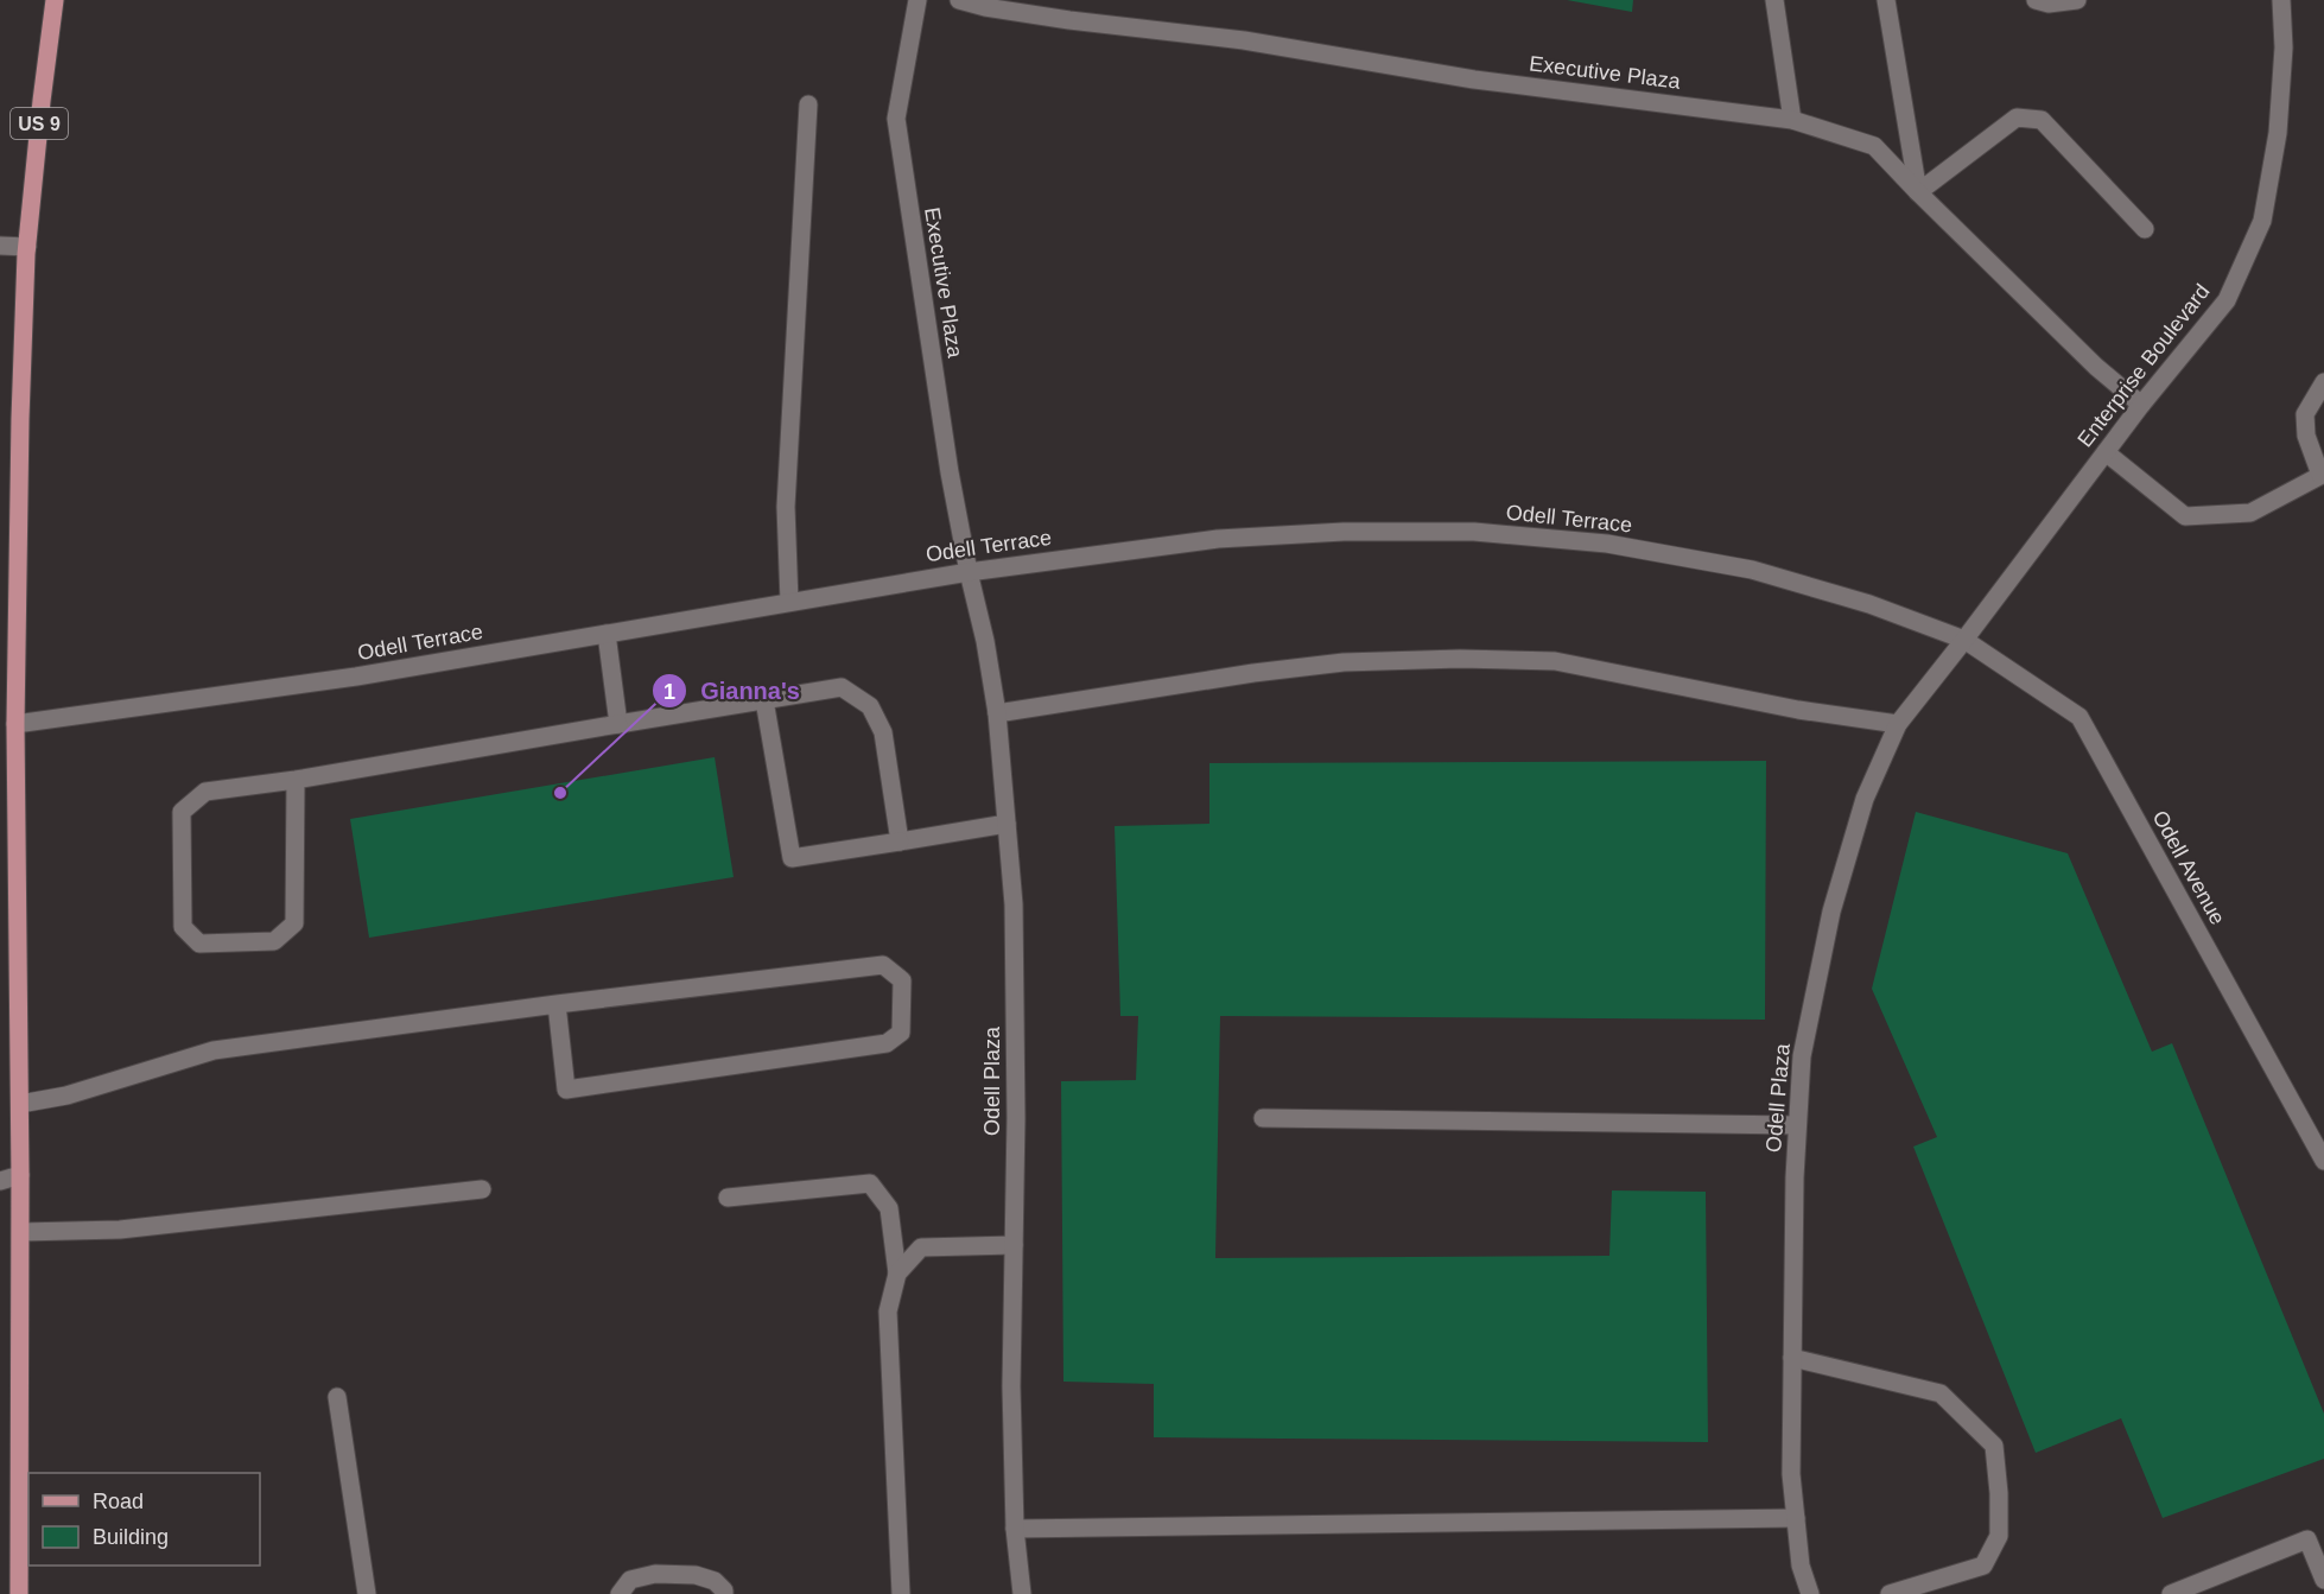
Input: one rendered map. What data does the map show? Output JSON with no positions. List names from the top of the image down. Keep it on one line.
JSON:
{"streets":{"main road":["US 9"],"street":["Executive Plaza","Enterprise Boulevard","Odell Terrace","Odell Avenue","Odell Plaza"]},"crossings":[["Executive Plaza","Enterprise Boulevard"],["Executive Plaza","Odell Terrace"],["Executive Plaza","Odell Plaza"],["US 9","Odell Terrace"],["Enterprise Boulevard","Odell Terrace"],["Enterprise Boulevard","Odell Avenue"],["Enterprise Boulevard","Odell Plaza"],["Odell Terrace","Odell Avenue"],["Odell Terrace","Odell Plaza"],["Odell Avenue","Odell Plaza"]],"places":["Gianna's"],"legend":["Road","Building"]}
